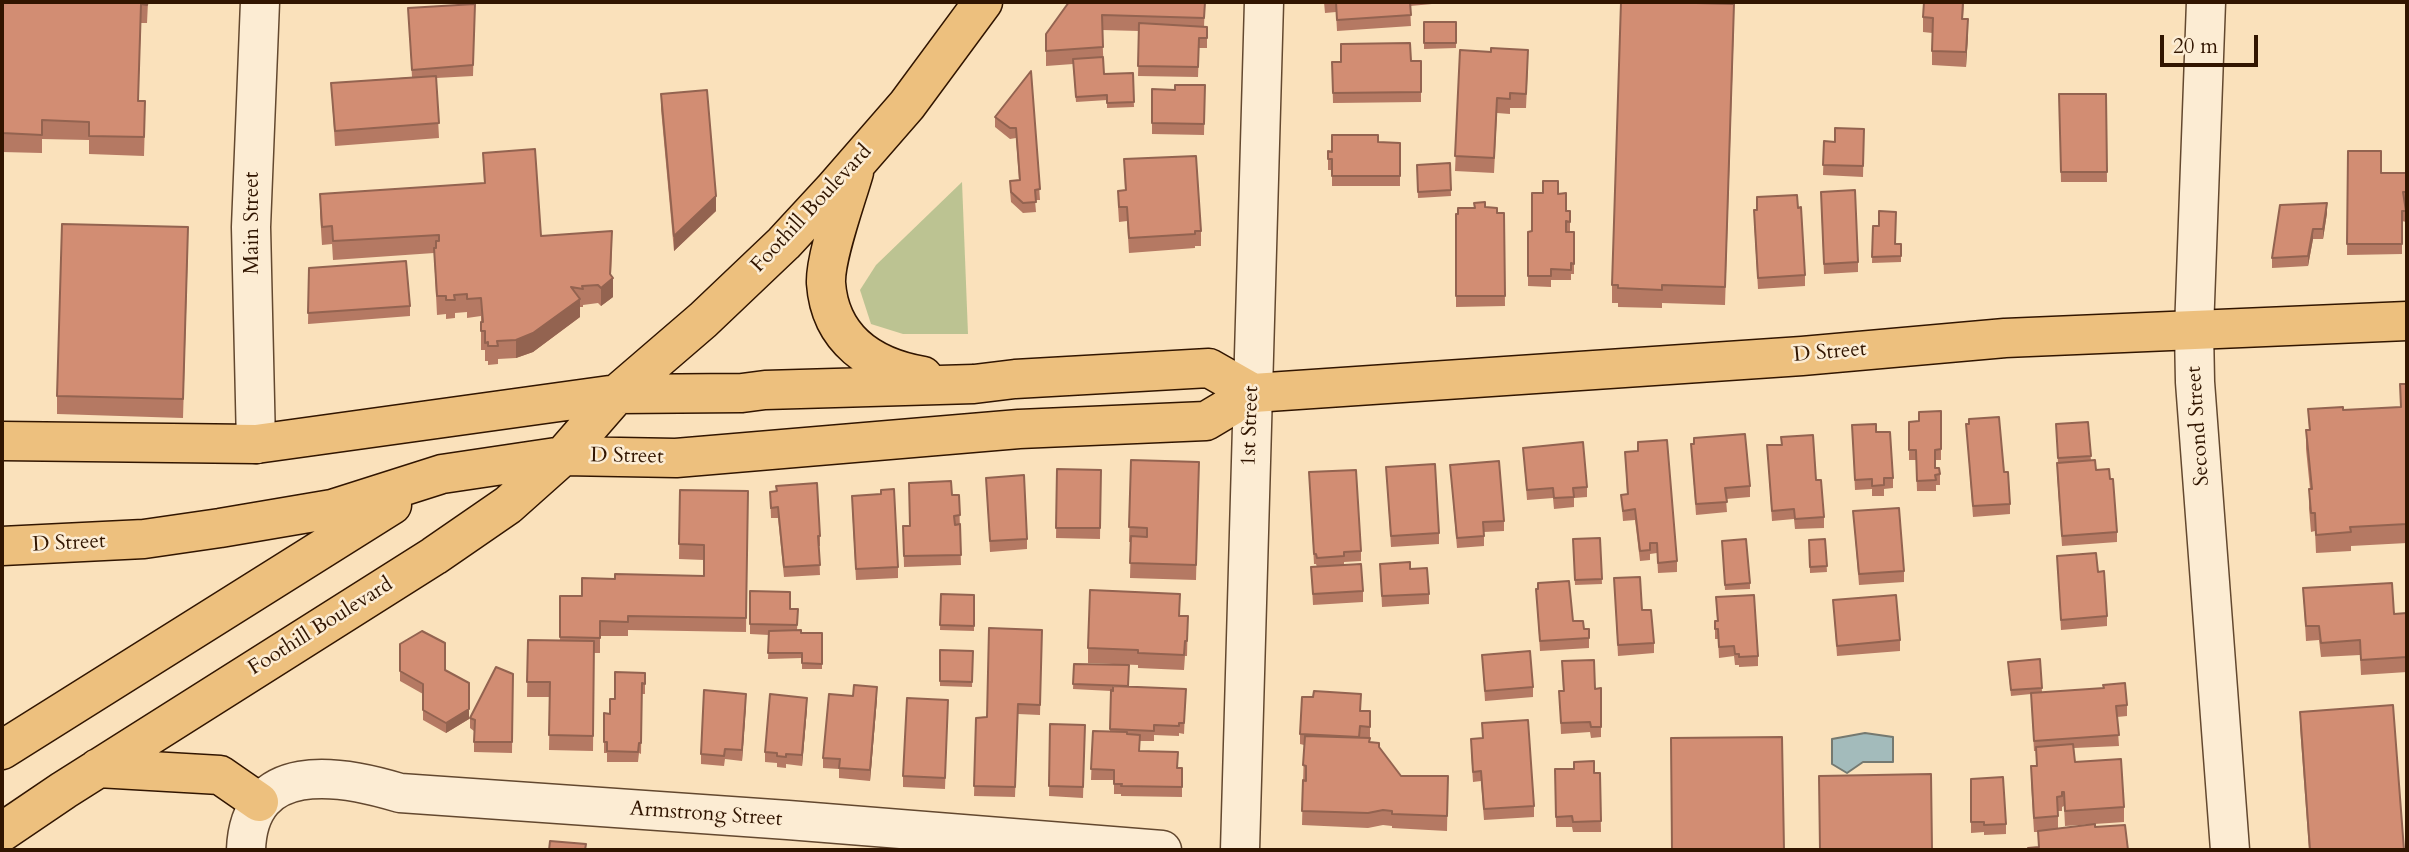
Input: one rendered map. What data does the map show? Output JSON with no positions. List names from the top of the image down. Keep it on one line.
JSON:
{"streets":{"main road":["Foothill Boulevard","D Street"],"street":["Main Street","1st Street","Second Street","Armstrong Street"]},"crossings":[["Foothill Boulevard","D Street"],["D Street","1st Street"],["D Street","Second Street"]],"scale_bar":"20 m"}
